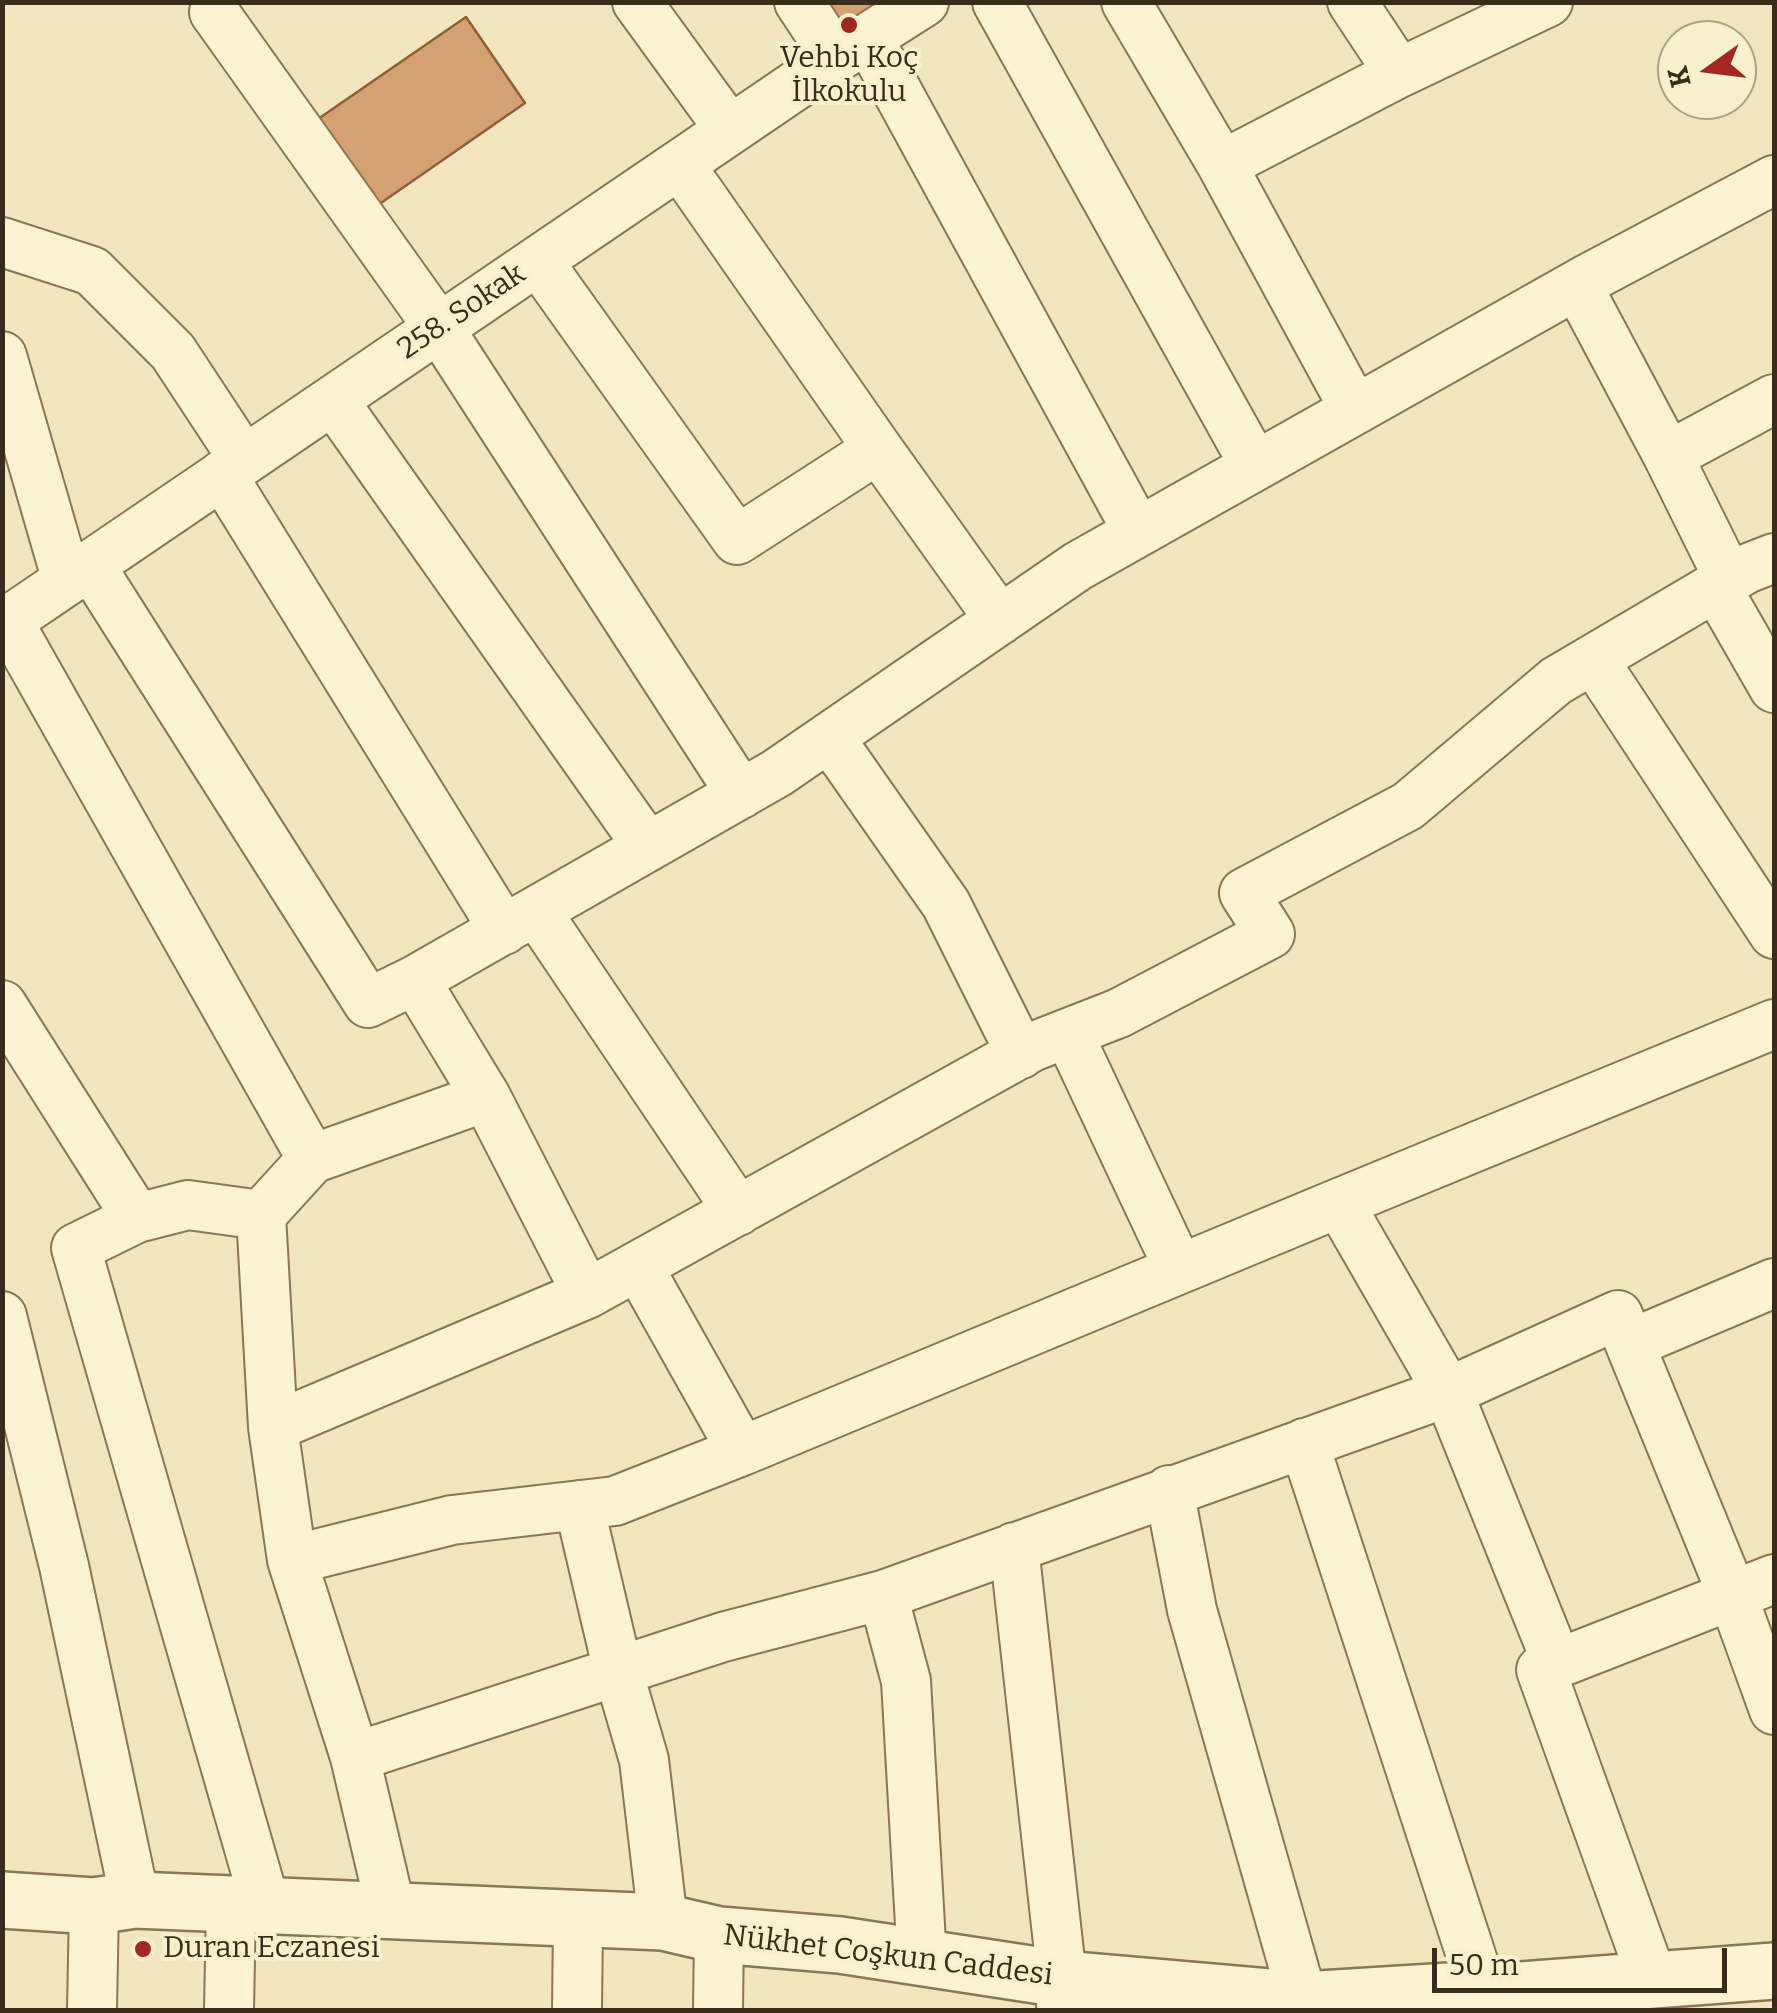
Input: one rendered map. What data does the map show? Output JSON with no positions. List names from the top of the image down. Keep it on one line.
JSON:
{"streets":{"street":["258. Sokak","Nükhet Coşkun Caddesi"]},"places":["Vehbi Koç İlkokulu","Duran Eczanesi"],"scale_bar":"50 m","north":"left"}
